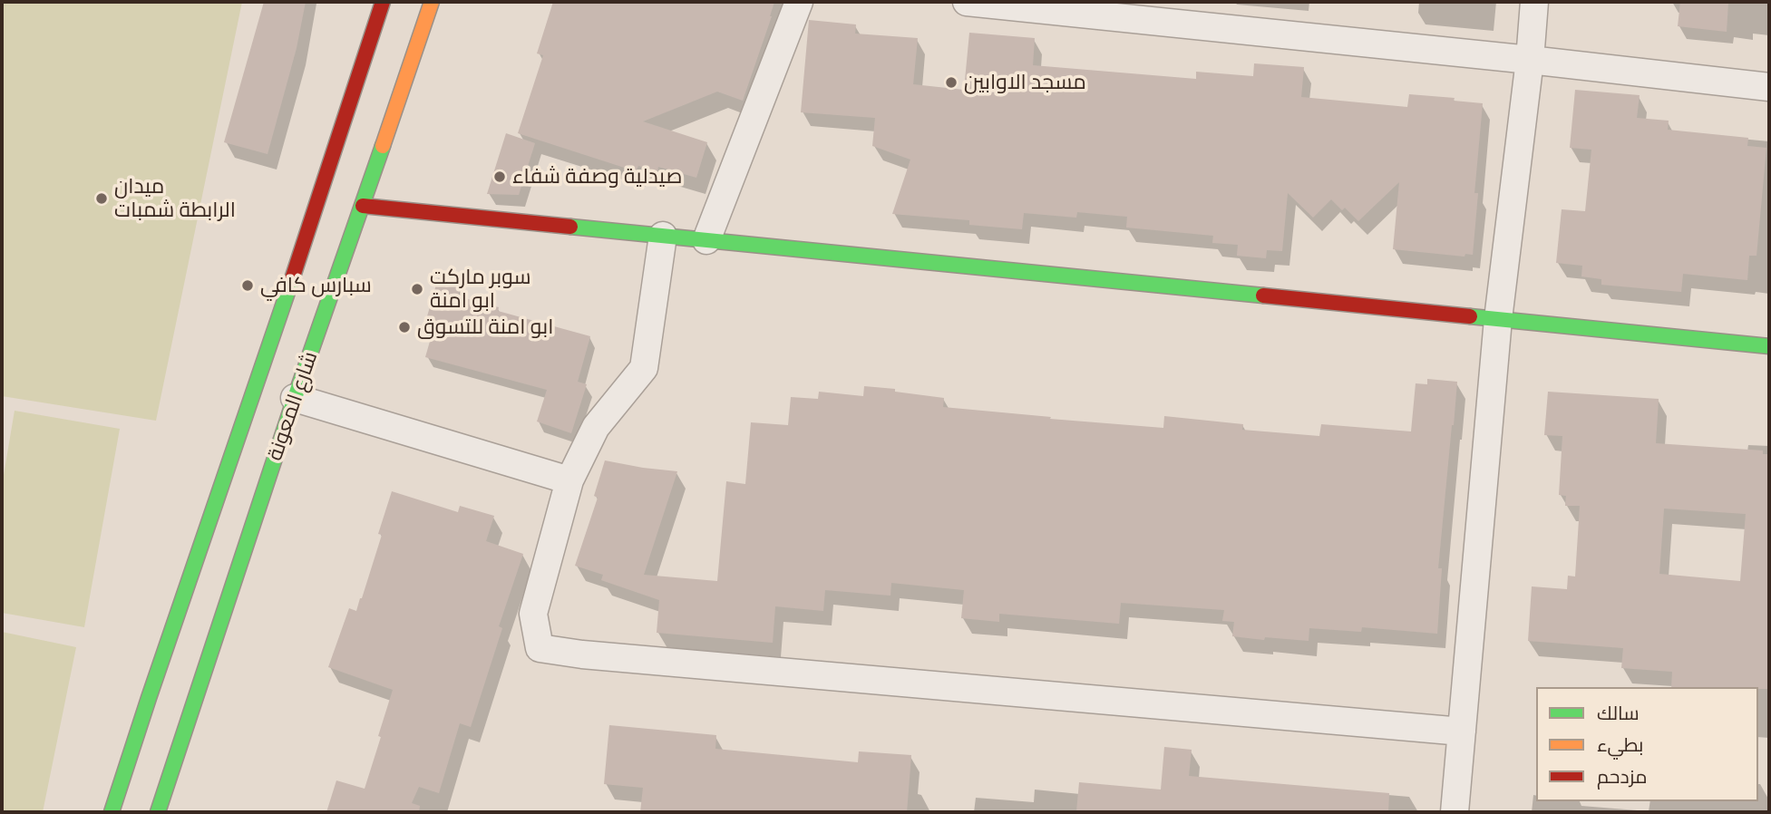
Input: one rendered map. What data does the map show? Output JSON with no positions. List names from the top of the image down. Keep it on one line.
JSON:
{"streets":{"main road":["شارع المعونة"]},"places":["مسجد الاوابين","صيدلية وصفة شفاء","ميدان الرابطة شمبات","سبارس كافي","سوبر ماركت ابو امنة","ابو امنة للتسوق"],"legend":["سالك","بطيء","مزدحم"]}
